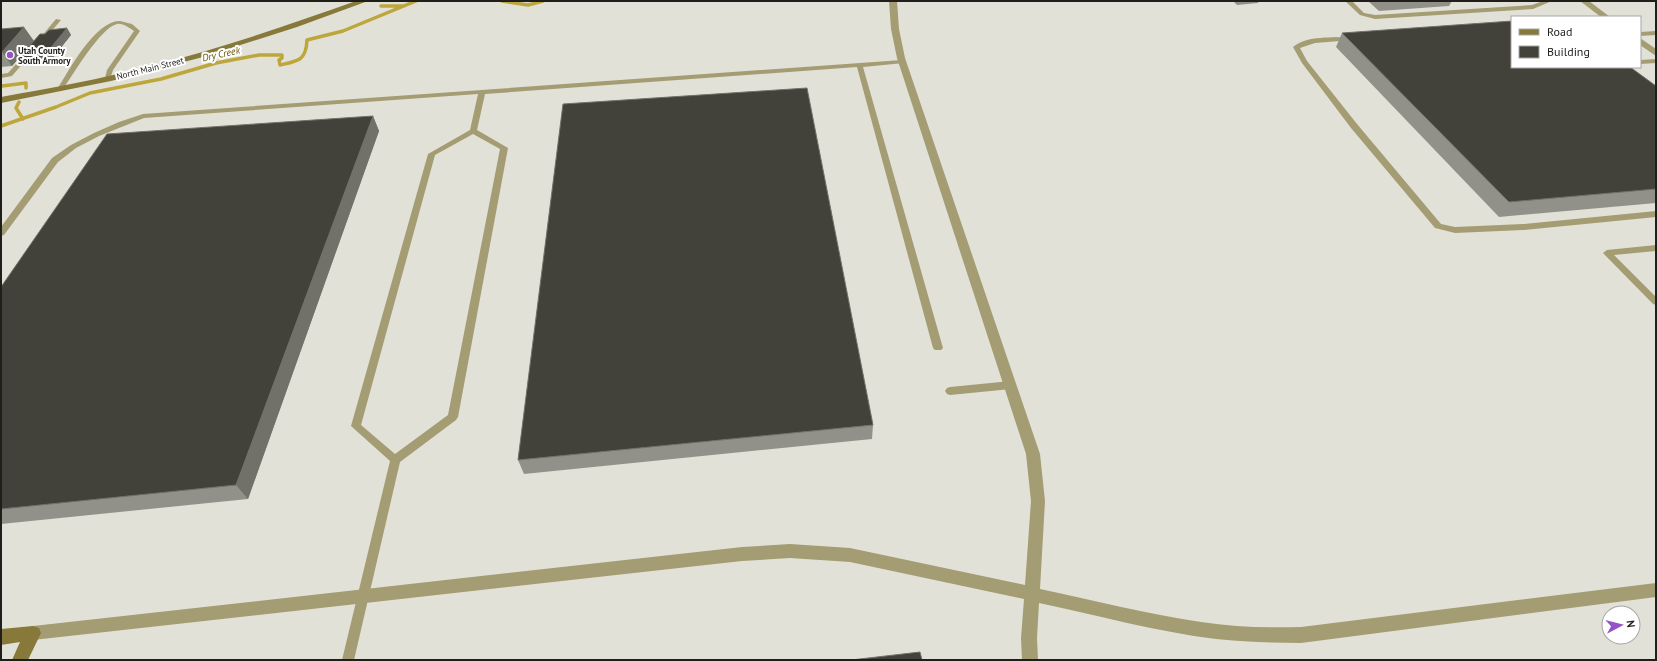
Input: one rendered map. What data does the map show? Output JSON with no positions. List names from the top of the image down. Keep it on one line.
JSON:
{"streets":{"street":["North Main Street"]},"water":["Dry Creek"],"places":["Utah County South Armory"],"legend":["Road","Building"],"north":"right"}
